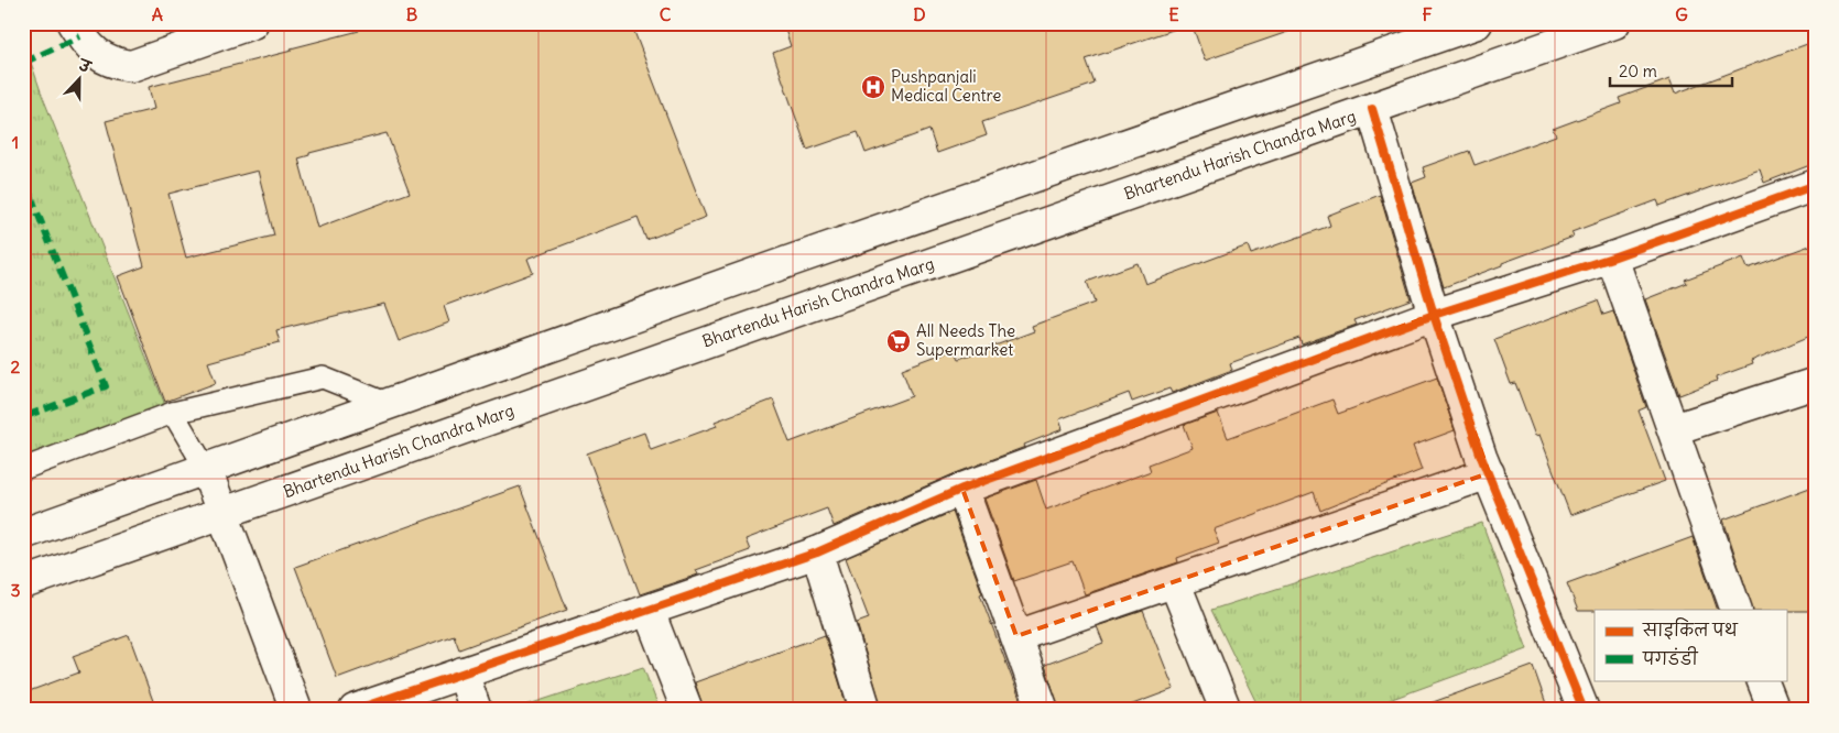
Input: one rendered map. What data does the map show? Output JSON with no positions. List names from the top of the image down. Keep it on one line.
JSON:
{"streets":{"street":["Bhartendu Harish Chandra Marg"]},"places":{"hospital":["Pushpanjali Medical Centre"],"supermarket":["All Needs The Supermarket"]},"legend":["साइकिल पथ","पगडंडी"],"scale_bar":"20 m","north":"top","grid":{"columns":["A","B","C","D","E","F","G"],"rows":["1","2","3"]}}
